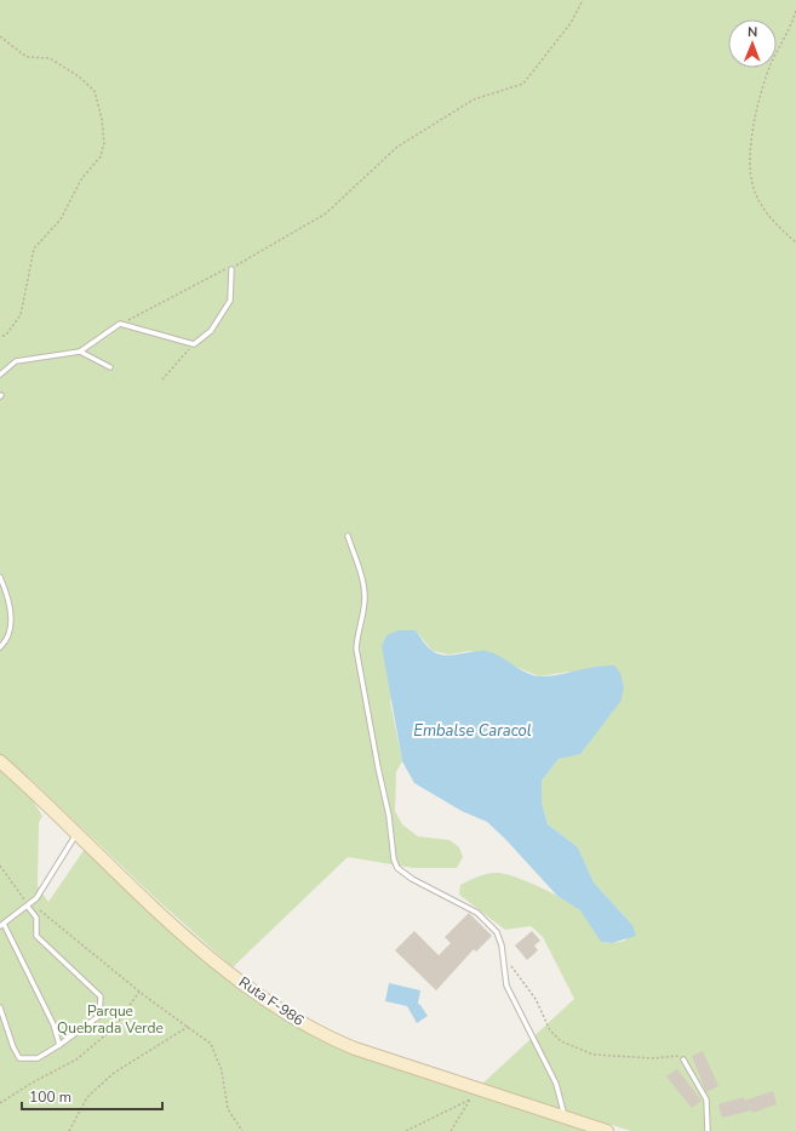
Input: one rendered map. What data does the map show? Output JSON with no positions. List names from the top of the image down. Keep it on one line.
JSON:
{"streets":{"main road":["Ruta F-986"]},"water":["Embalse Caracol"],"parks":["Parque Quebrada Verde"],"scale_bar":"100 m","north":"top"}
